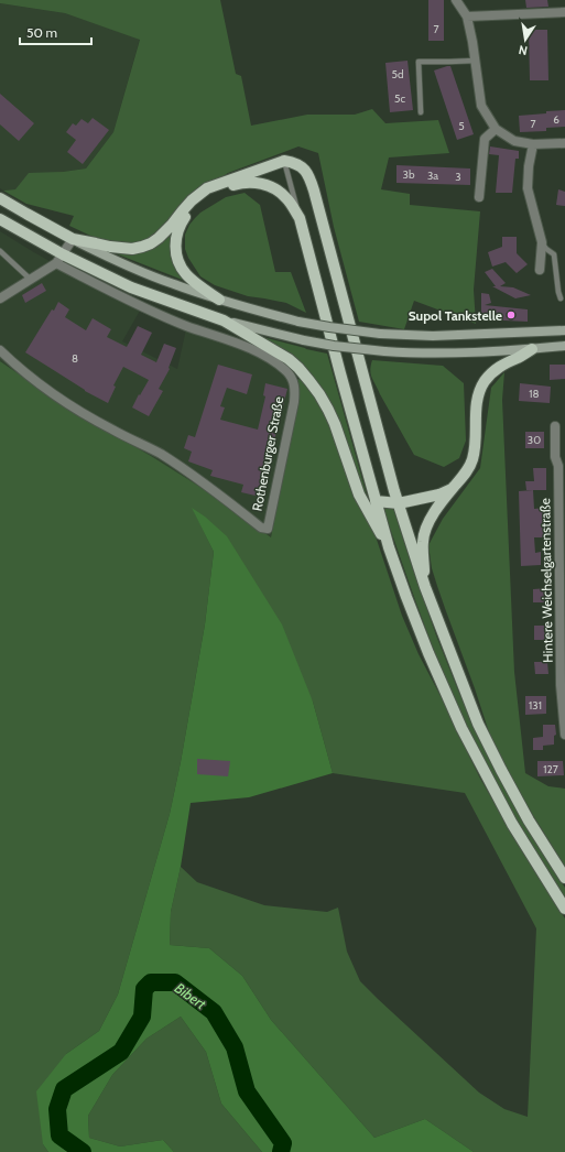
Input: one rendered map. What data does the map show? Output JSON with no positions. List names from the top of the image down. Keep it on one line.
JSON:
{"streets":{"main road":["Rothenburger Straße"],"street":["Hintere Weichselgartenstraße"]},"water":["Bibert"],"places":["Supol Tankstelle"],"house_numbers":["7","5d","5c","6","7","5","3b","3a","3","8","18","30","131","127"],"scale_bar":"50 m","north":"bottom"}
